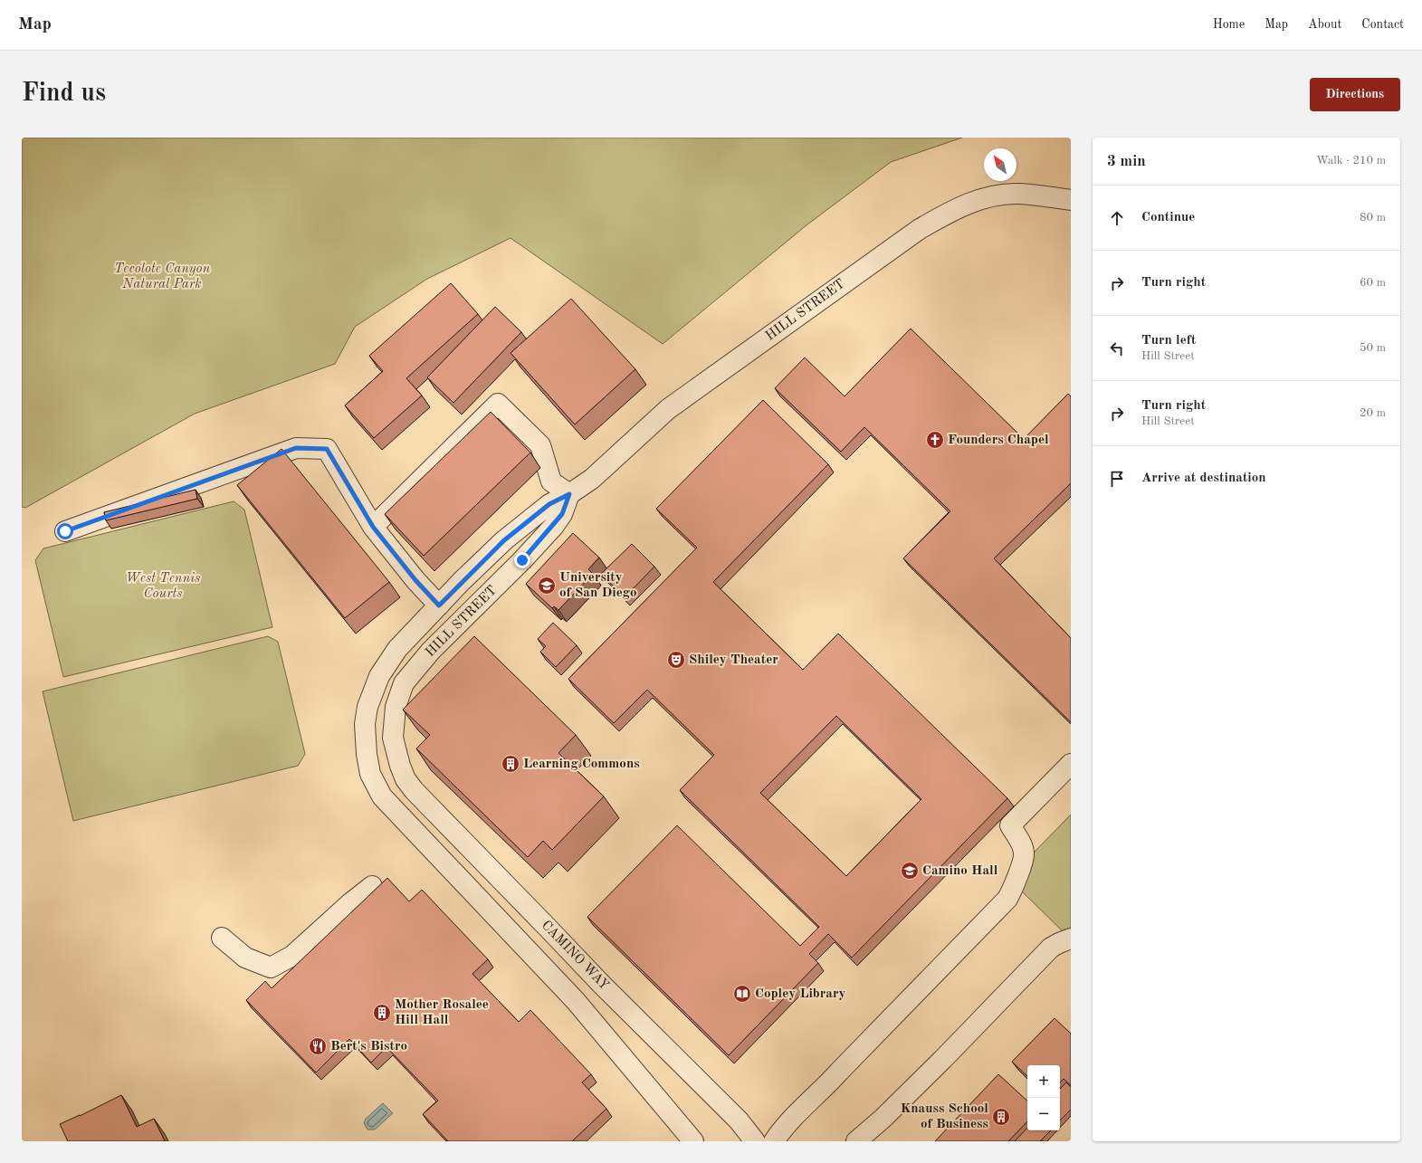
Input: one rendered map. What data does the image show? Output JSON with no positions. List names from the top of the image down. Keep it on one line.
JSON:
{"streets":{"street":["HILL STREET","CAMINO WAY"]},"crossings":[["HILL STREET","CAMINO WAY"]],"parks":["Tecolote Canyon Natural Park","West Tennis Courts"],"places":{"church":["Founders Chapel"],"school or university":["University of San Diego","Camino Hall"],"theatre":["Shiley Theater"],"building":["Learning Commons","Mother Rosalee Hill Hall","Knauss School of Business"],"library":["Copley Library"],"restaurant":["Bert's Bistro"]},"north":"top left","page":{"header":"Map","nav":["Home","Map","About","Contact"],"buttons":"Directions","title":"Find us","heading":["3 min","Walk · 210 m"],"list":[["Continue","80 m"],["Turn right","60 m"],["Turn left","Hill Street","50 m"],["Turn right","Hill Street","20 m"],"Arrive at destination"],"map_buttons":["+","−"]}}
